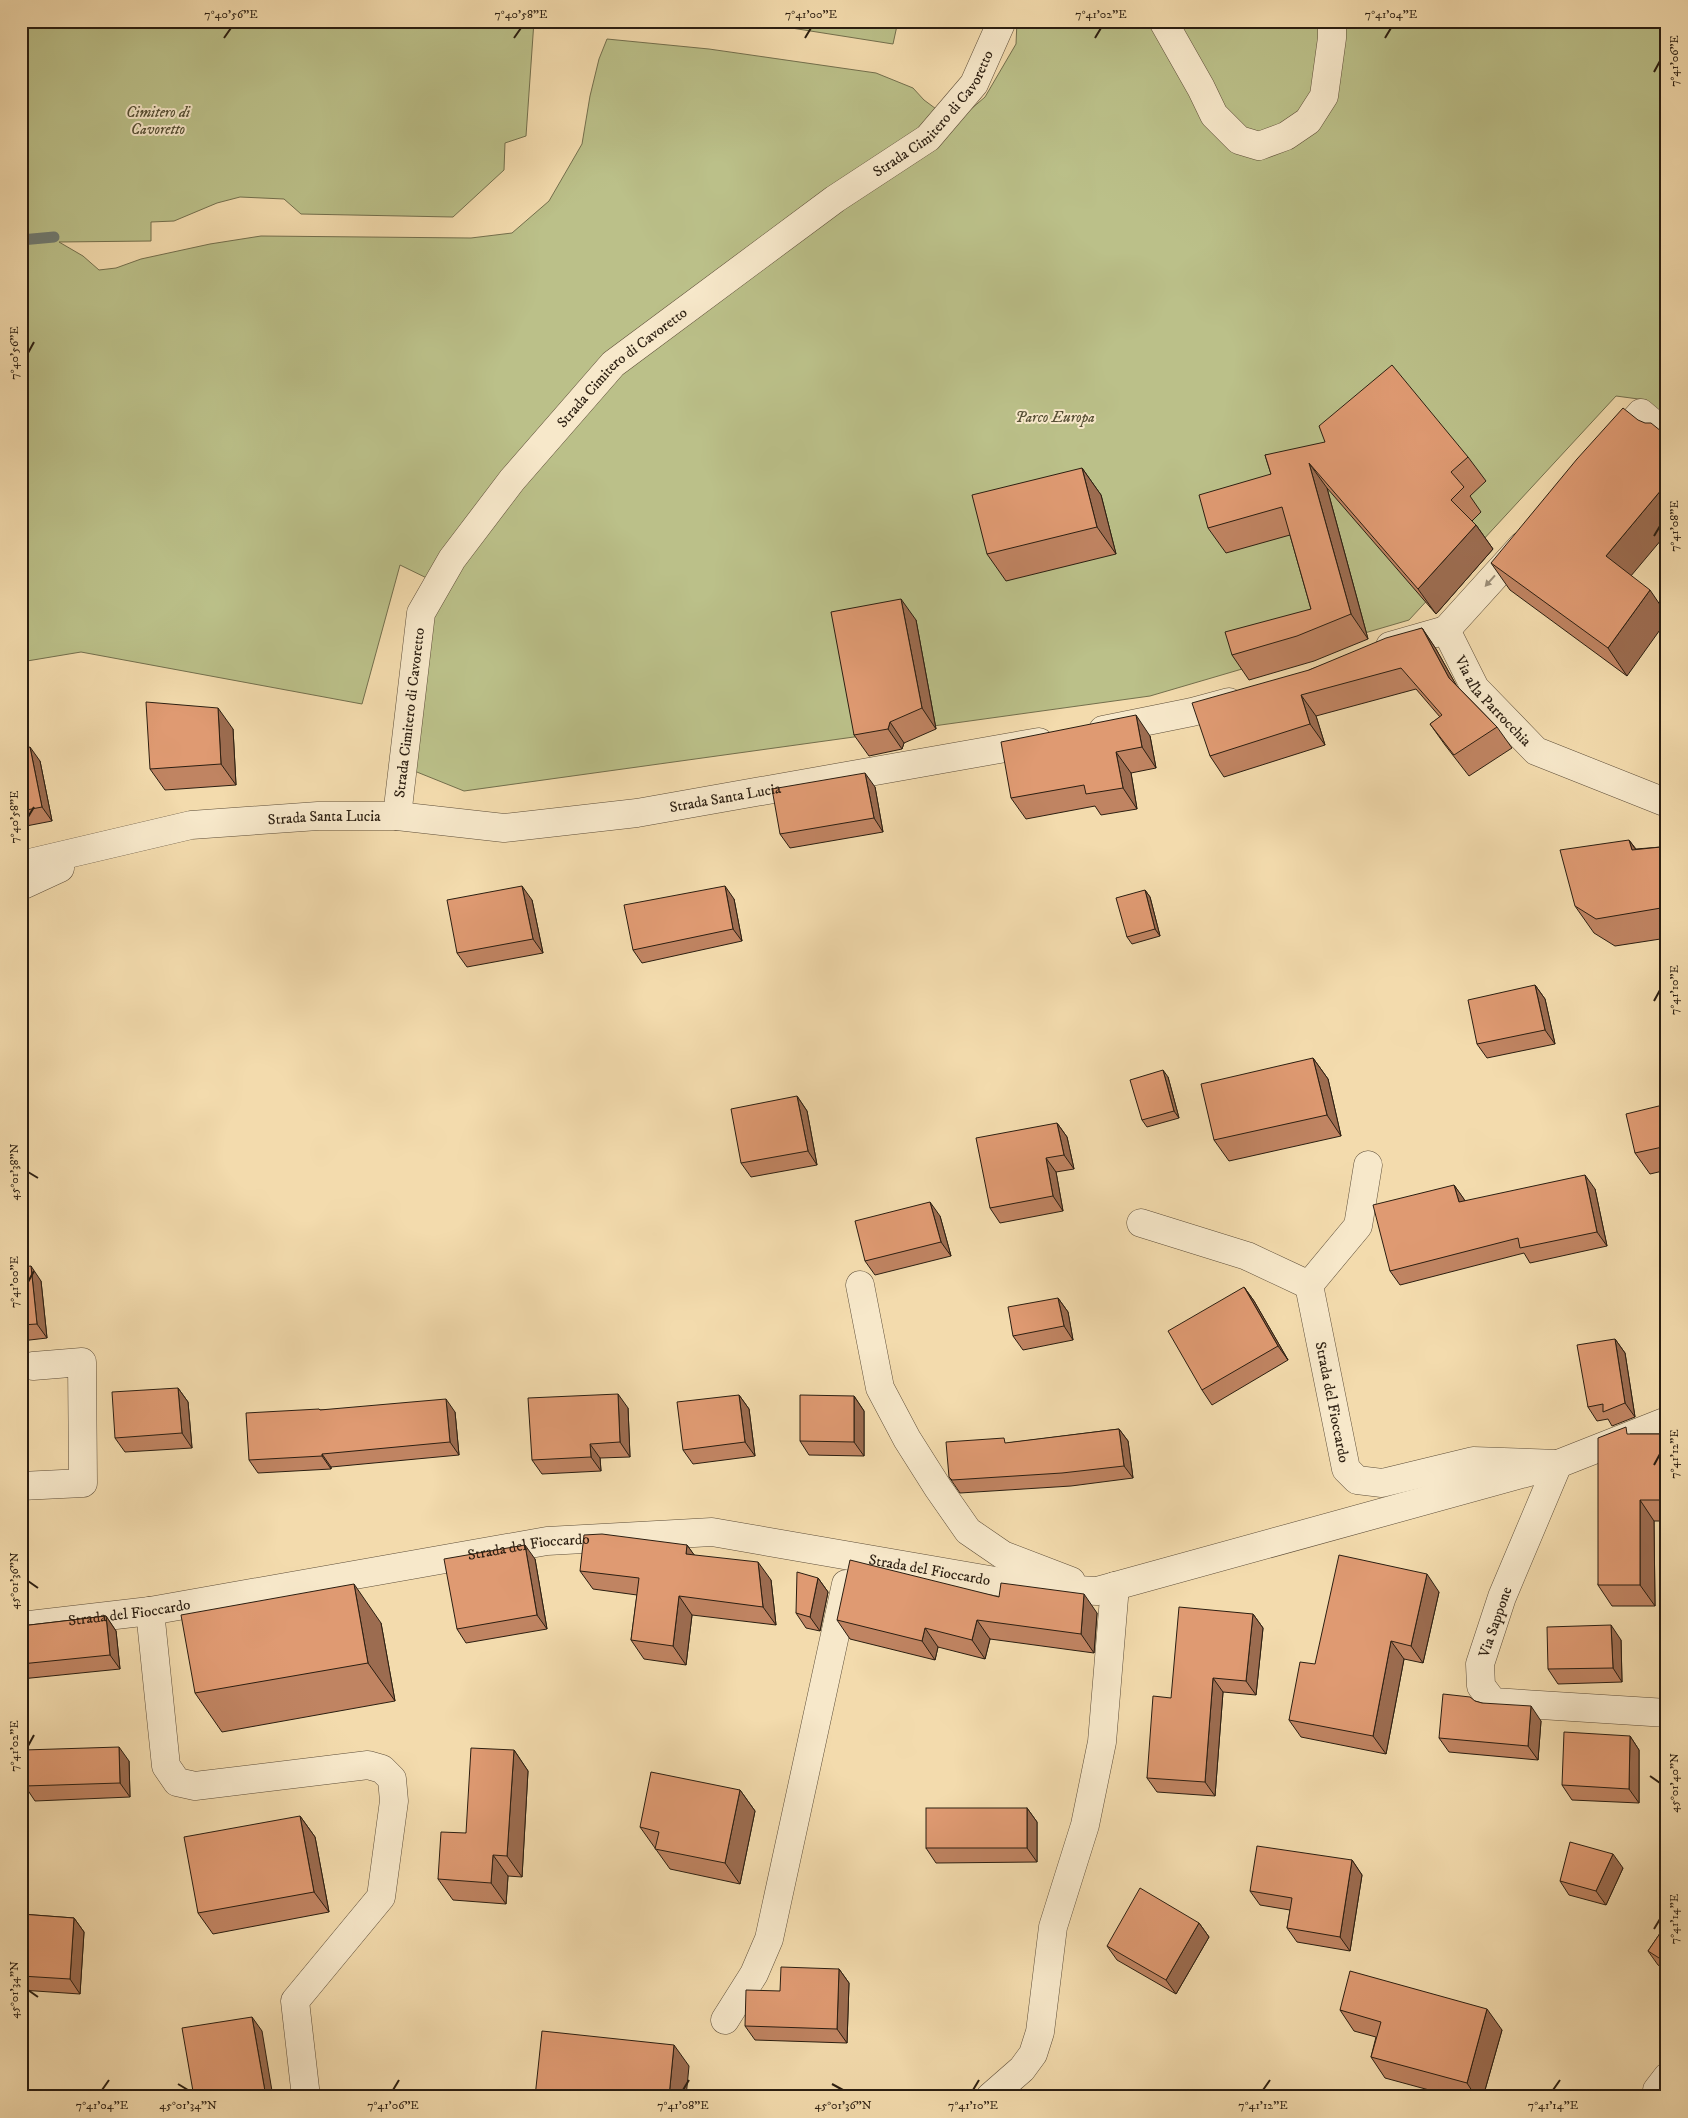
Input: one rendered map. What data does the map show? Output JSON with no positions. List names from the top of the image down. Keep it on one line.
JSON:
{"streets":{"street":["Strada Cimitero di Cavoretto","Via alla Parrocchia","Strada Santa Lucia","Strada del Fioccardo","Via Sappone"]},"crossings":[["Strada Cimitero di Cavoretto","Strada Santa Lucia"],["Strada del Fioccardo","Via Sappone"]],"parks":["Cimitero di Cavoretto","Parco Europa"],"coordinates":["7°40'56\"E","7°40'58\"E","7°41'00\"E","7°41'02\"E","7°41'04\"E","7°41'06\"E","7°41'08\"E","7°41'10\"E","45°01'38\"N","7°41'12\"E","45°01'36\"N","45°01'40\"N","7°41'14\"E","45°01'34\"N"]}
